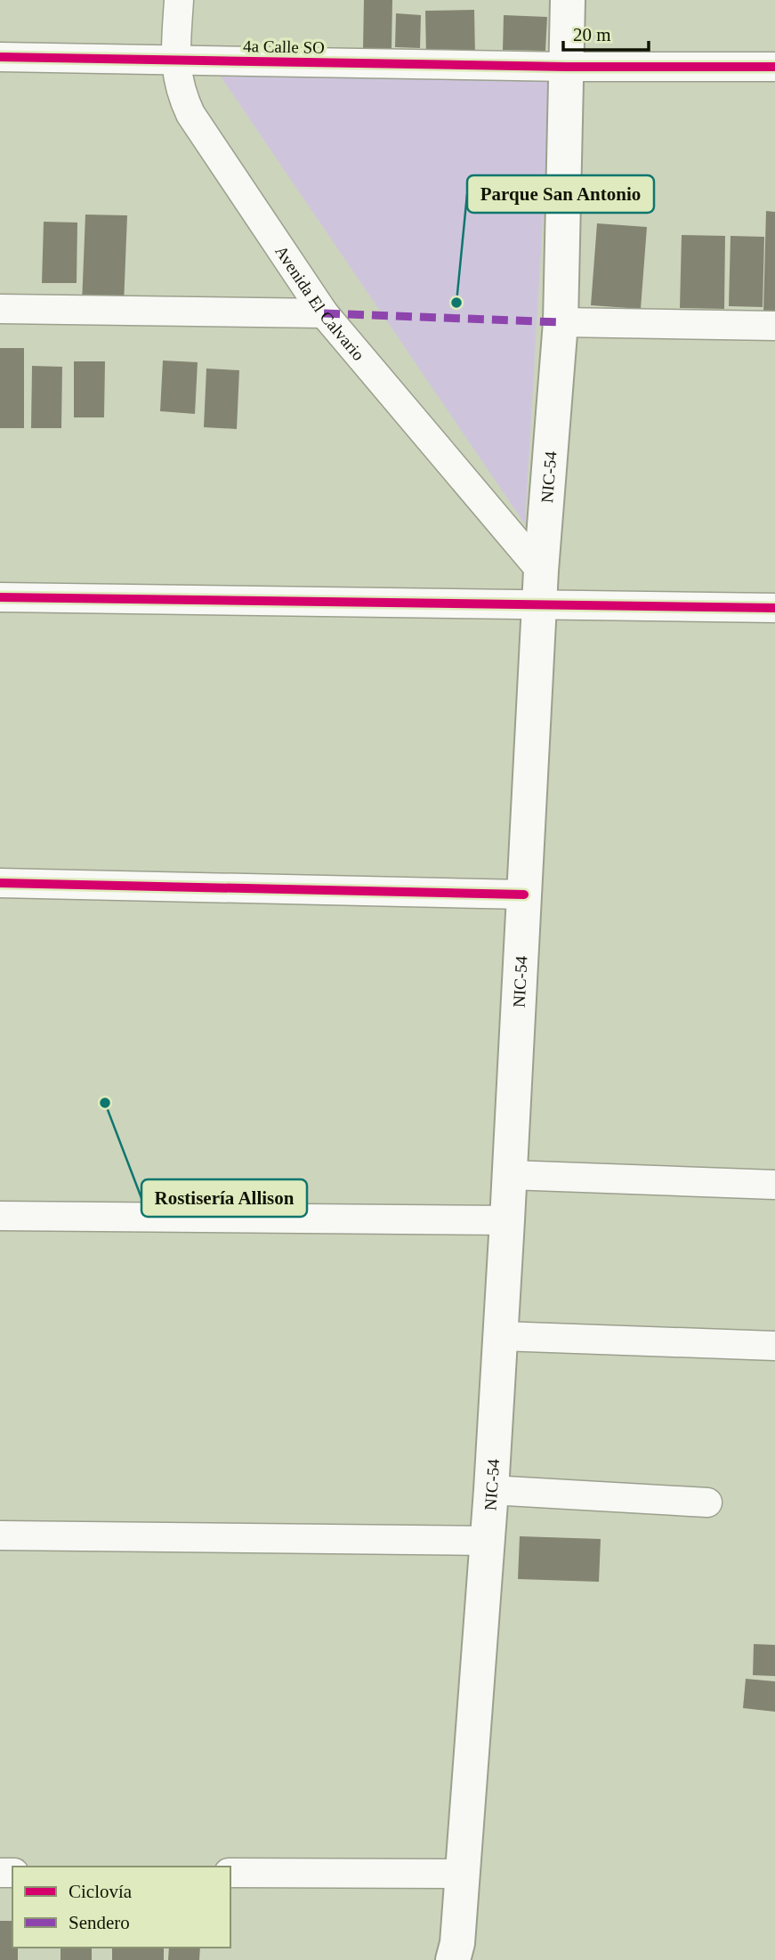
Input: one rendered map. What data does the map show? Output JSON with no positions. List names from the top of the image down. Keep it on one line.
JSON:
{"streets":{"main road":["NIC-54"],"street":["4a Calle SO","Avenida El Calvario"]},"crossings":[["4a Calle SO","Avenida El Calvario"],["4a Calle SO","NIC-54"],["Avenida El Calvario","NIC-54"]],"places":["Parque San Antonio","Rostisería Allison"],"legend":["Ciclovía","Sendero"],"scale_bar":"20 m"}
